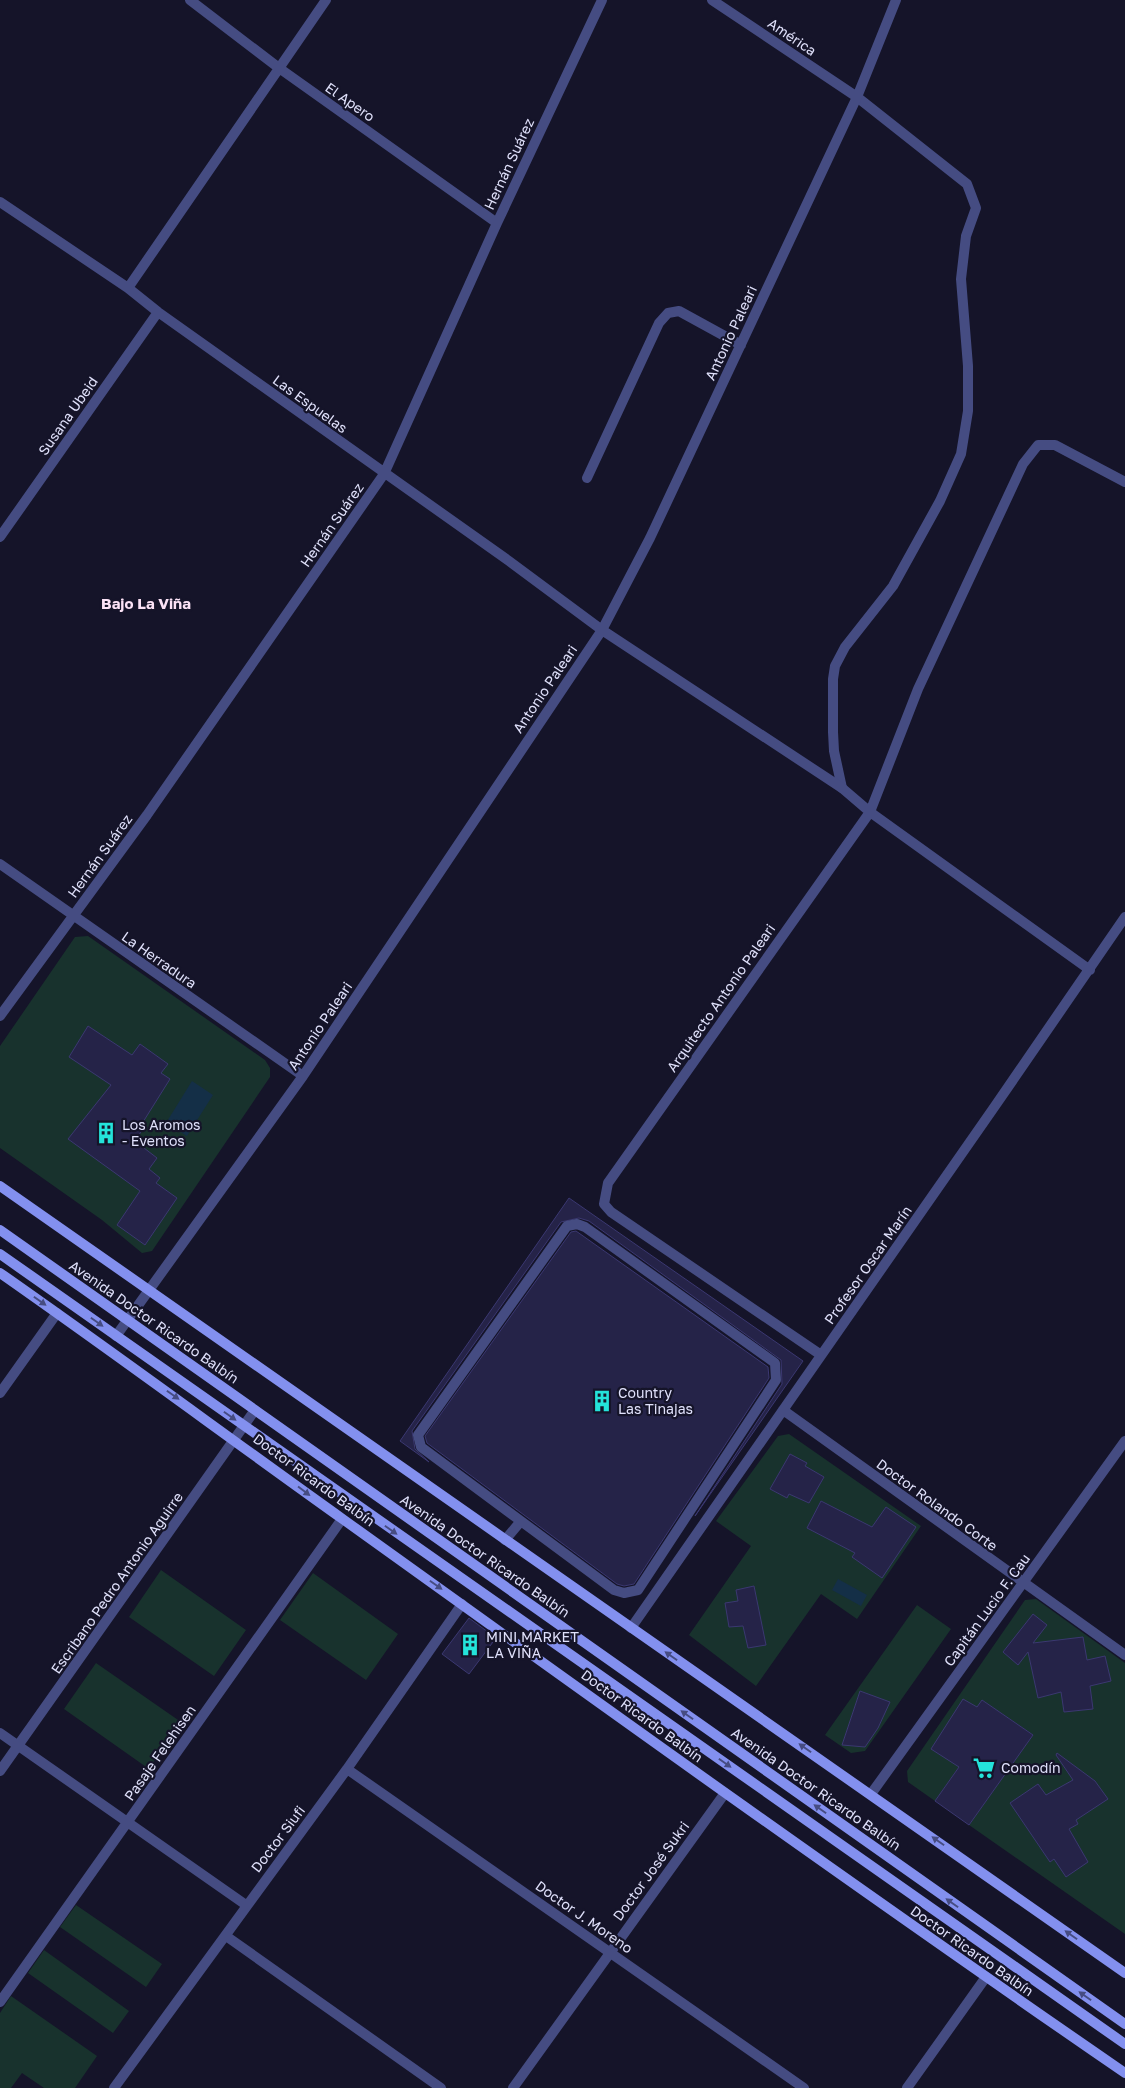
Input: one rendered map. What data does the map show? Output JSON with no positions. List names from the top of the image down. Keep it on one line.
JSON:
{"streets":{"street":["América","El Apero","Hernán Suárez","Antonio Paleari","Las Espuelas","Susana Ubeid","La Herradura","Arquitecto Antonio Paleari","Profesor Oscar Marín","Avenida Doctor Ricardo Balbín","Doctor Ricardo Balbín","Doctor Rolando Corte","Escribano Pedro Antonio Aguirre","Capitán Lucio F. Cau","Pasaje Felehisen","Doctor Siufi","Doctor José Sukri","Doctor J. Moreno"]},"crossings":[["América","Antonio Paleari"],["América","Las Espuelas"],["El Apero","Hernán Suárez"],["Hernán Suárez","Las Espuelas"],["Hernán Suárez","La Herradura"],["Antonio Paleari","Las Espuelas"],["Antonio Paleari","La Herradura"],["Antonio Paleari","Avenida Doctor Ricardo Balbín"],["Las Espuelas","Susana Ubeid"],["Las Espuelas","Arquitecto Antonio Paleari"],["Las Espuelas","Profesor Oscar Marín"],["Arquitecto Antonio Paleari","Profesor Oscar Marín"],["Profesor Oscar Marín","Doctor Rolando Corte"],["Avenida Doctor Ricardo Balbín","Escribano Pedro Antonio Aguirre"],["Doctor Ricardo Balbín","Escribano Pedro Antonio Aguirre"],["Doctor Ricardo Balbín","Pasaje Felehisen"],["Doctor Ricardo Balbín","Doctor Siufi"],["Doctor Ricardo Balbín","Doctor José Sukri"],["Doctor Rolando Corte","Capitán Lucio F. Cau"],["Doctor Siufi","Doctor J. Moreno"],["Doctor José Sukri","Doctor J. Moreno"]],"districts":["Bajo La Viña"],"places":{"building":["Los Aromos - Eventos","Country Las Tinajas","MINI MARKET LA VIÑA"],"supermarket":["Comodín"]}}
